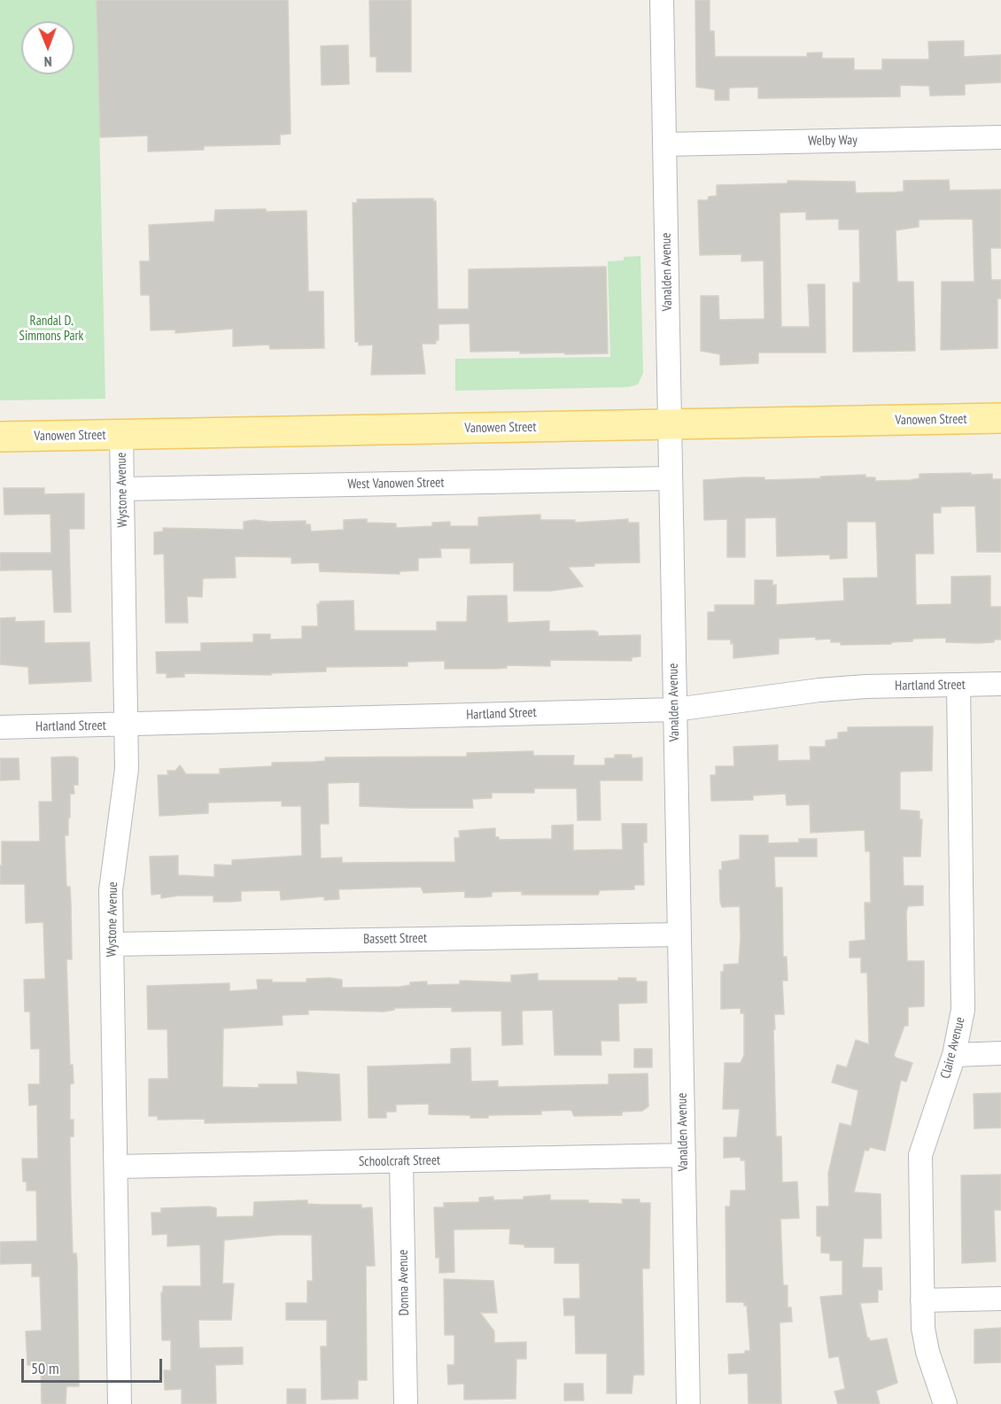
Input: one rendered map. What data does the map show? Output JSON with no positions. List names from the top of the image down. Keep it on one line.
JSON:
{"streets":{"main road":["Vanowen Street"],"street":["Welby Way","Vanalden Avenue","West Vanowen Street","Wystone Avenue","Hartland Street","Bassett Street","Claire Avenue","Schoolcraft Street","Donna Avenue"]},"crossings":[["Welby Way","Vanalden Avenue"],["Vanalden Avenue","Vanowen Street"],["Vanalden Avenue","West Vanowen Street"],["Vanalden Avenue","Hartland Street"],["Vanalden Avenue","Bassett Street"],["Vanalden Avenue","Schoolcraft Street"],["Vanowen Street","Wystone Avenue"],["West Vanowen Street","Wystone Avenue"],["Wystone Avenue","Hartland Street"],["Wystone Avenue","Bassett Street"],["Wystone Avenue","Schoolcraft Street"],["Hartland Street","Claire Avenue"],["Schoolcraft Street","Donna Avenue"]],"parks":["Randal D. Simmons Park"],"scale_bar":"50 m","north":"bottom"}
